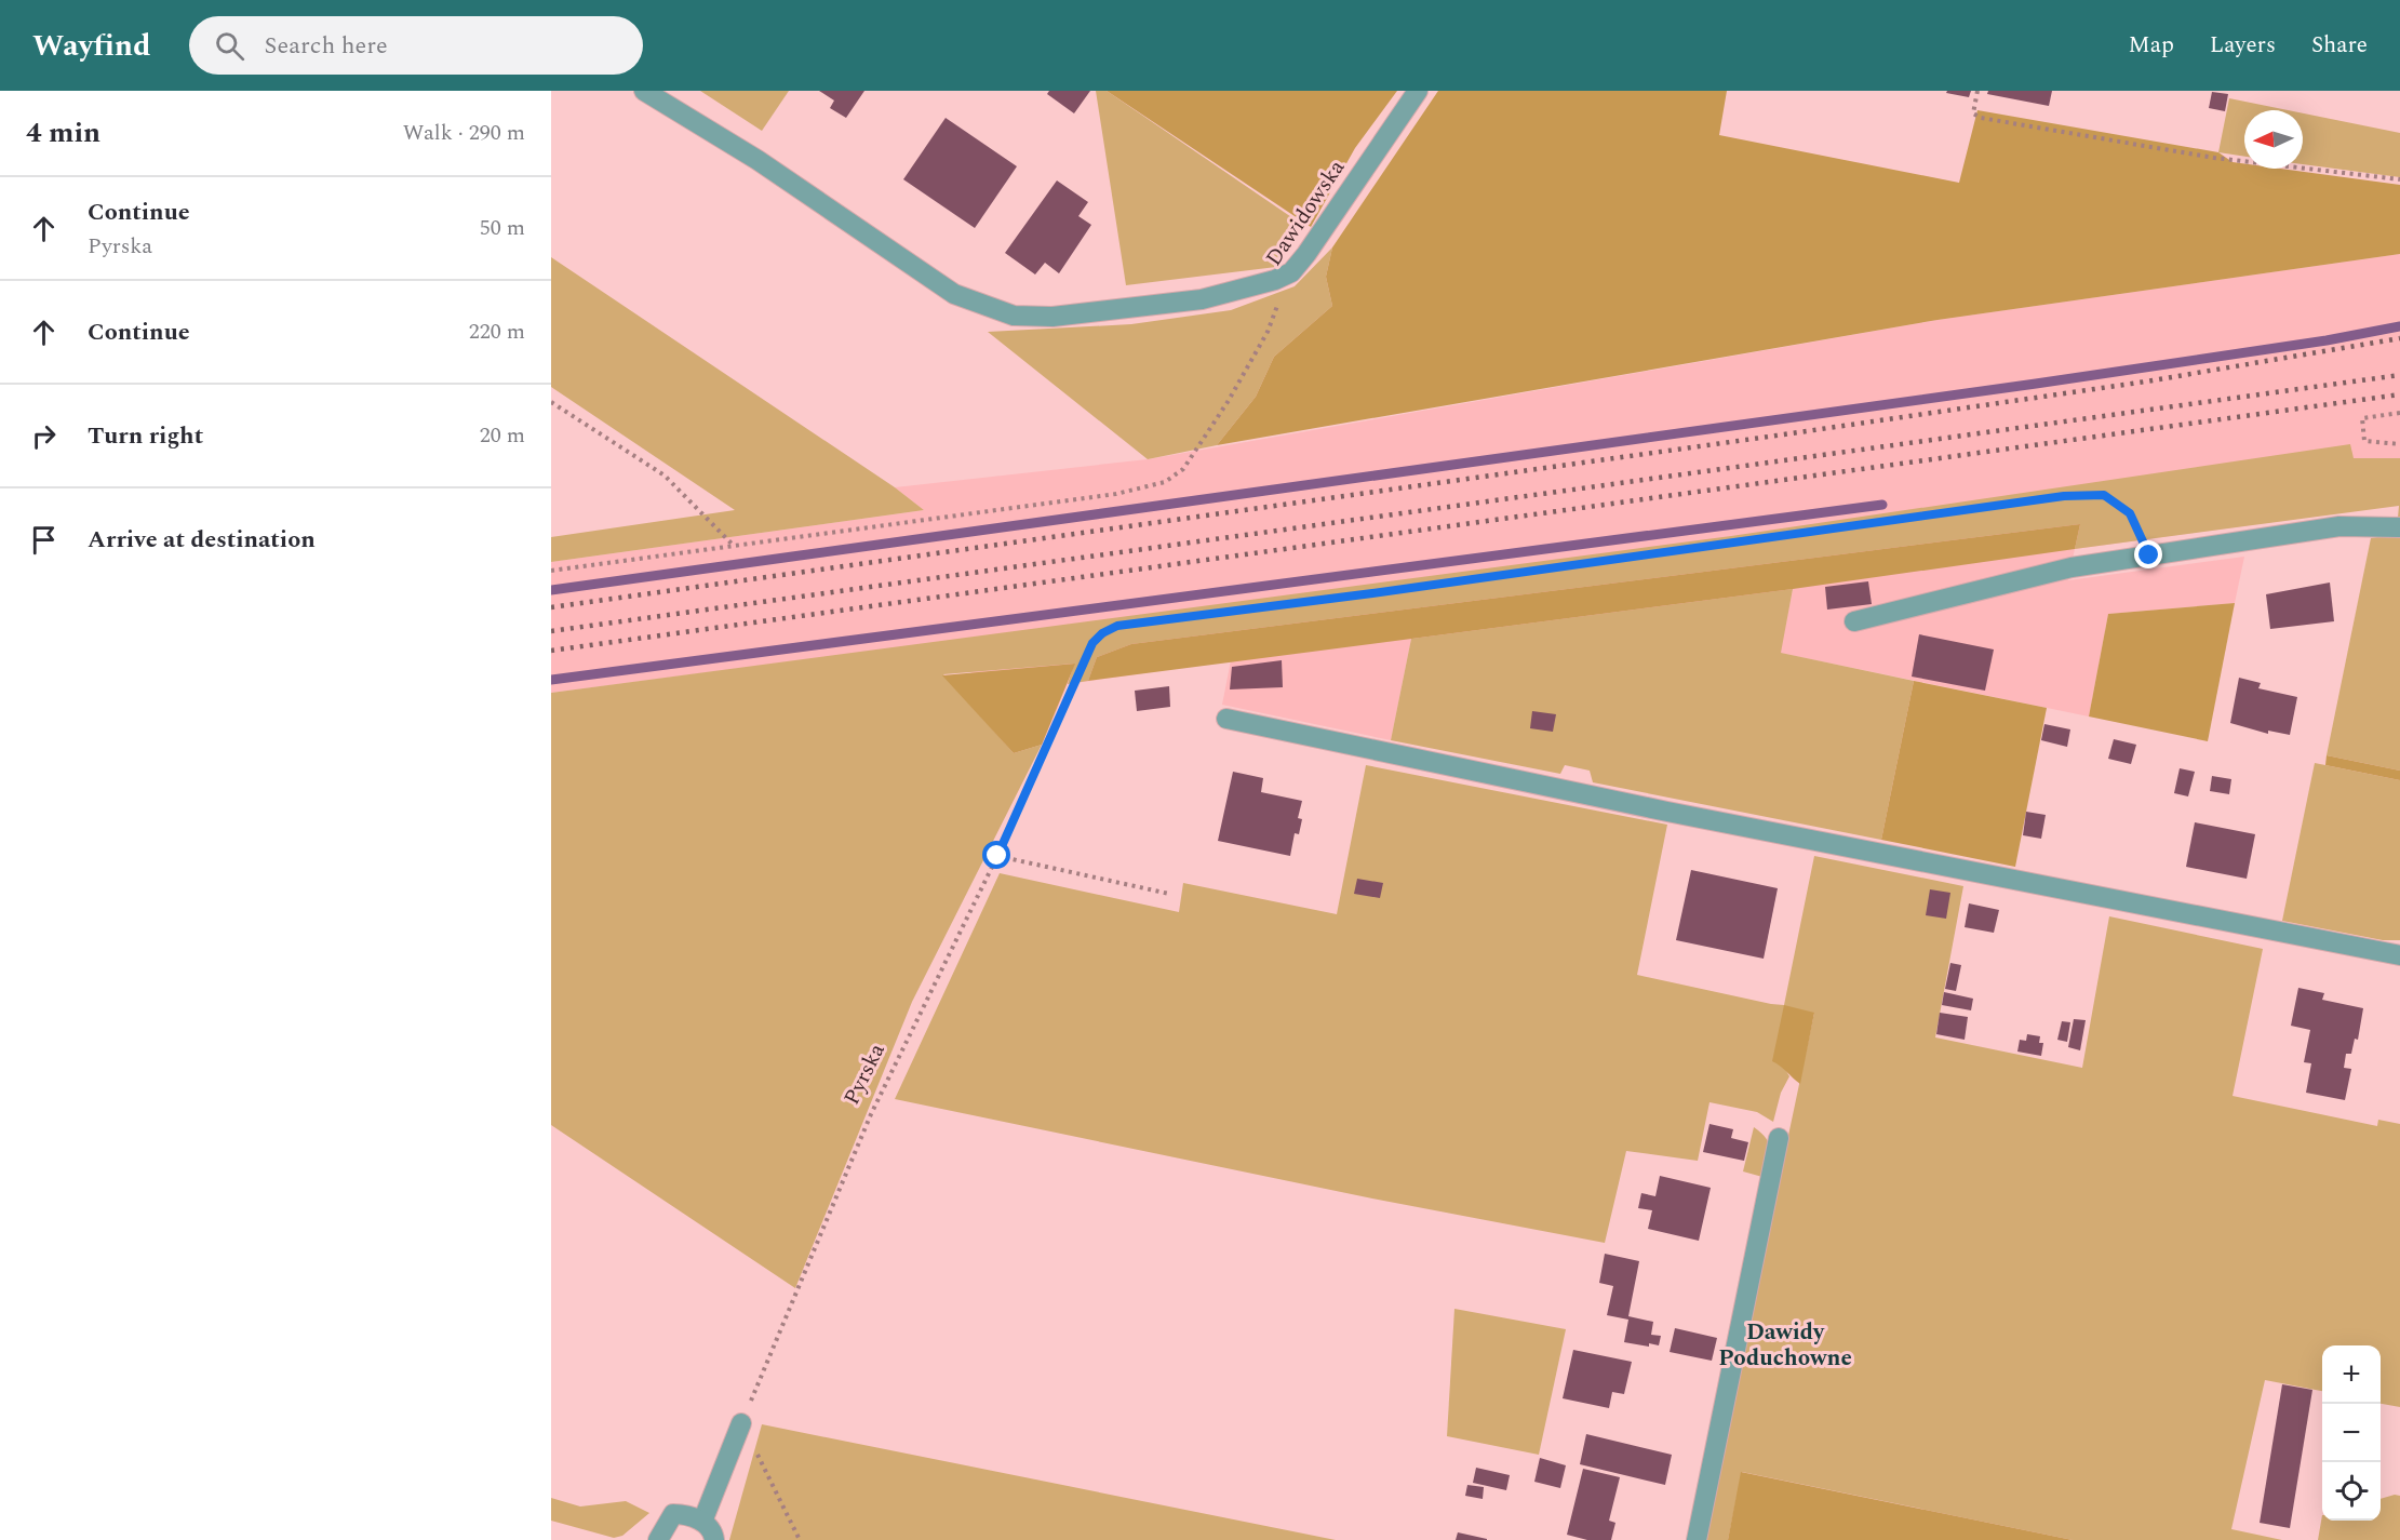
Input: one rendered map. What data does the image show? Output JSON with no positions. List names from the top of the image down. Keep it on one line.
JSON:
{"streets":{"street":["Dawidowska"],"path":["Pyrska"]},"districts":["Dawidy Poduchowne"],"north":"left","page":{"header":"Wayfind","search":"Search here","nav":["Map","Layers","Share"],"heading":["4 min","Walk · 290 m"],"list":[["Continue","Pyrska","50 m"],["Continue","220 m"],["Turn right","20 m"],"Arrive at destination"],"map_buttons":["+","−"]}}
